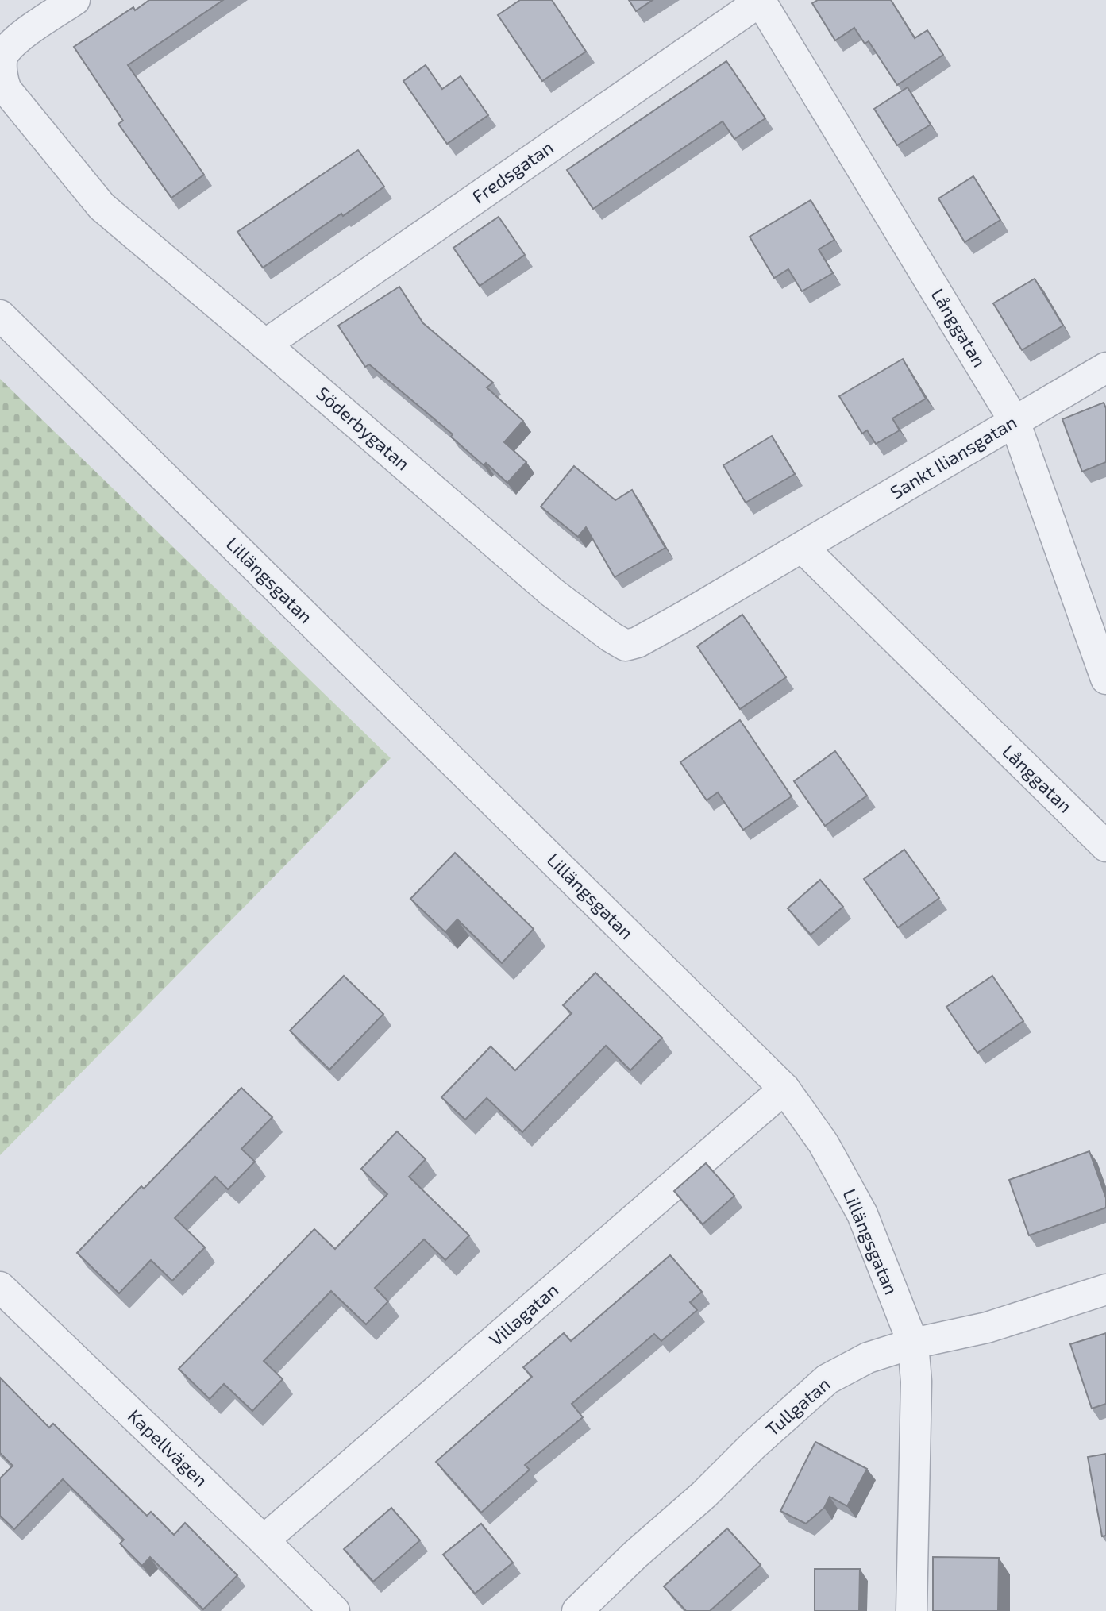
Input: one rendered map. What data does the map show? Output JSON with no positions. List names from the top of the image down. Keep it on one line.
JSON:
{"streets":{"street":["Fredsgatan","Långgatan","Söderbygatan","Sankt Iliansgatan","Lillängsgatan","Villagatan","Tullgatan","Kapellvägen"]},"crossings":[["Fredsgatan","Långgatan"],["Fredsgatan","Söderbygatan"],["Långgatan","Söderbygatan"],["Långgatan","Sankt Iliansgatan"],["Söderbygatan","Sankt Iliansgatan"],["Lillängsgatan","Villagatan"],["Lillängsgatan","Tullgatan"],["Villagatan","Kapellvägen"]]}
